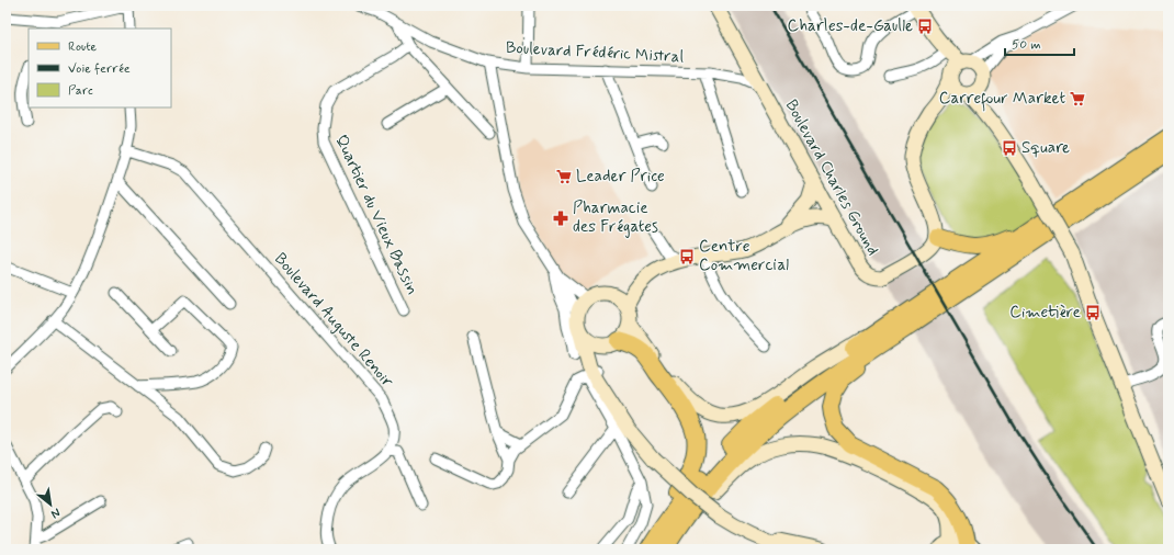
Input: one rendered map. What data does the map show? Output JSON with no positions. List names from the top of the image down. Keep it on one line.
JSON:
{"streets":{"street":["Boulevard Frédéric Mistral","Boulevard Charles Ground","Quartier du Vieux Bassin","Boulevard Auguste Renoir"]},"crossings":[["Boulevard Frédéric Mistral","Boulevard Charles Ground"]],"places":{"bus stop":["Charles-de-Gaulle","Square","Centre Commercial","Cimetière"],"supermarket":["Carrefour Market","Leader Price"],"pharmacy":["Pharmacie des Frégates"]},"legend":["Route","Voie ferrée","Parc"],"scale_bar":"50 m","north":"bottom right"}
